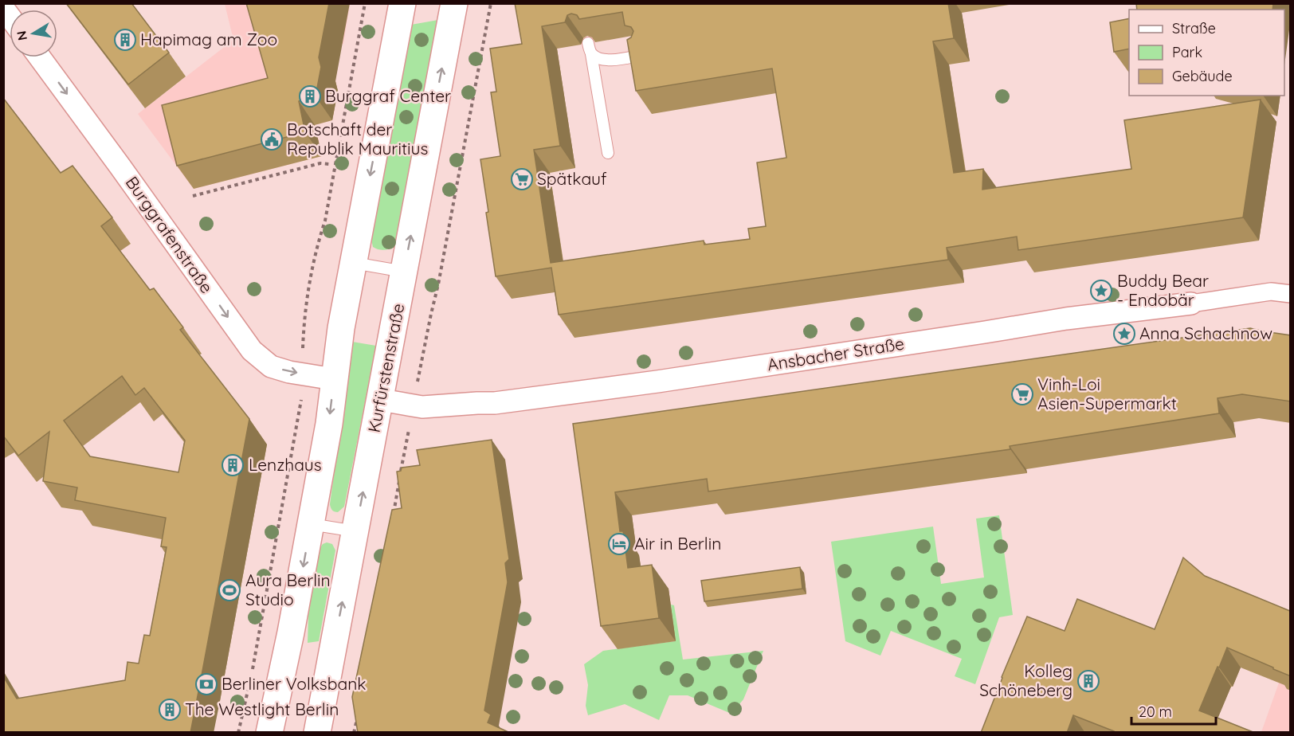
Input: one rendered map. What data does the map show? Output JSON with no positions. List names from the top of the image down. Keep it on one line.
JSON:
{"streets":{"main road":["Kurfürstenstraße"],"street":["Burggrafenstraße","Ansbacher Straße"]},"crossings":[["Ansbacher Straße","Kurfürstenstraße"]],"one_way":["Burggrafenstraße"],"places":{"building":["Hapimag am Zoo","Burggraf Center","Lenzhaus","Kolleg Schöneberg","The Westlight Berlin"],"public building":["Botschaft der Republik Mauritius"],"supermarket":["Spätkauf","Vinh-Loi Asien-Supermarkt"],"place":["Buddy Bear - Endobär","Anna Schachnow"],"hotel":["Air in Berlin"],"sports":["Aura Berlin Studio"],"bank":["Berliner Volksbank"]},"legend":["Straße","Park","Gebäude"],"scale_bar":"20 m","north":"left"}
